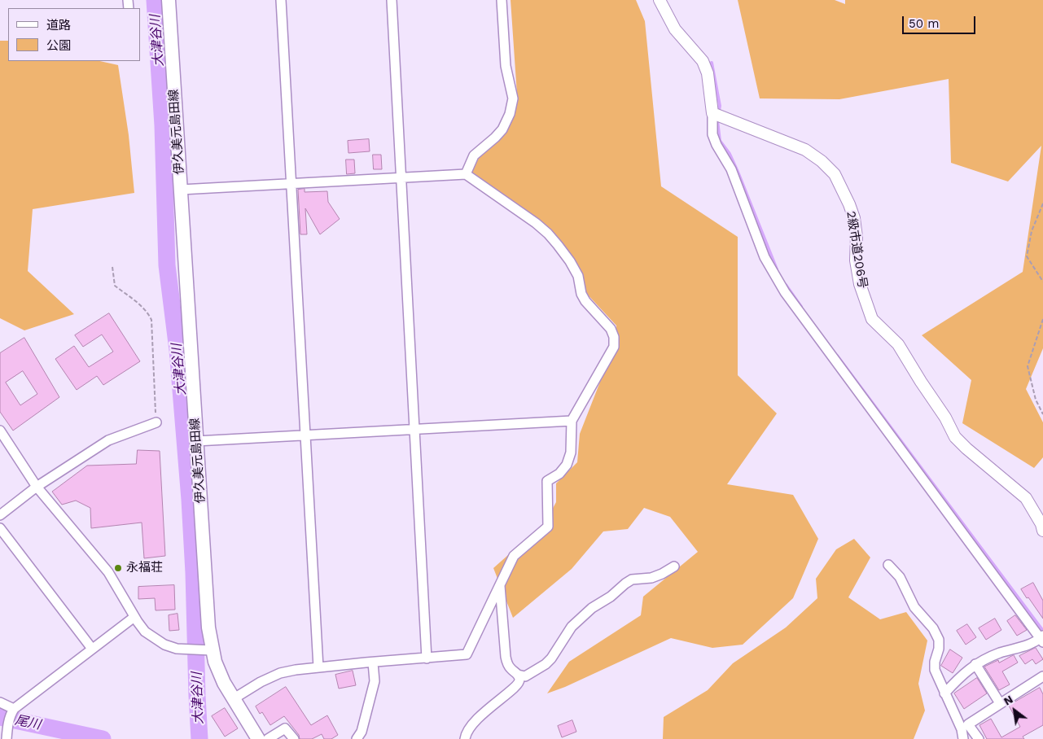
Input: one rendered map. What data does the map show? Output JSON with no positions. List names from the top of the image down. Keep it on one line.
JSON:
{"streets":{"main road":["伊久美元島田線"],"street":["2級市道206号"]},"water":["大津谷川","尾川"],"places":["永福荘"],"legend":["道路","公園"],"scale_bar":"50 m","north":"top left"}
